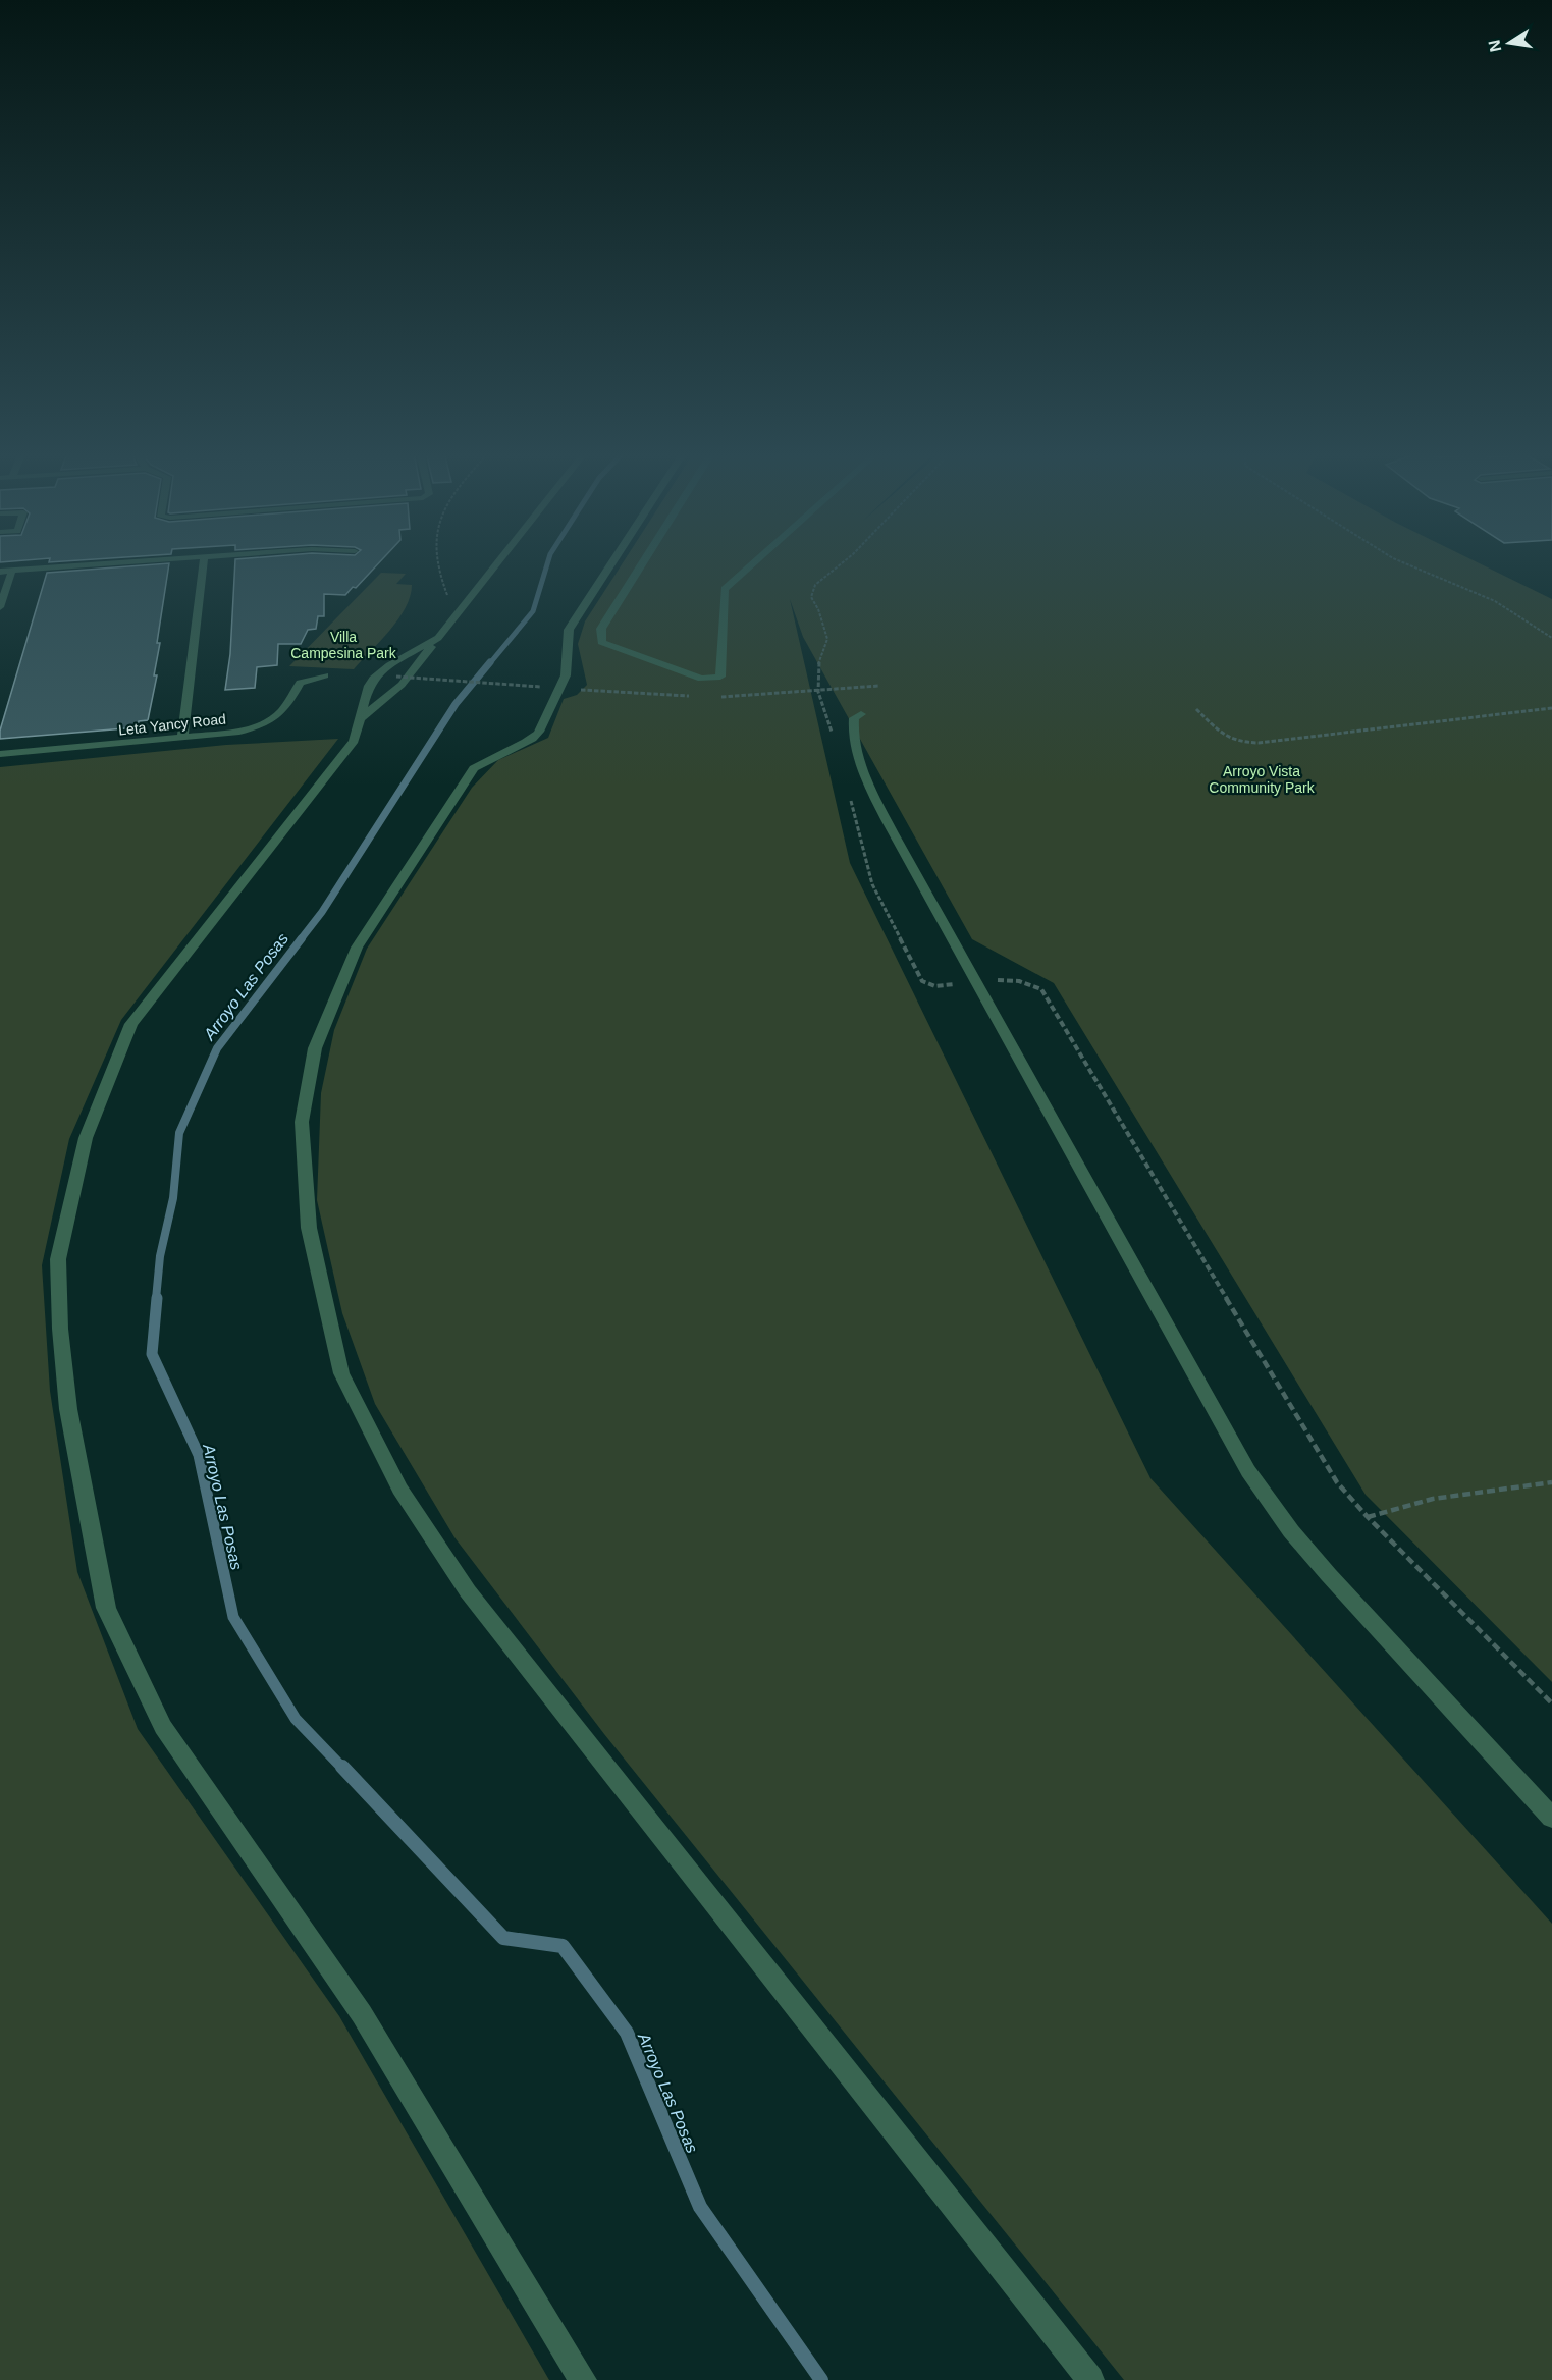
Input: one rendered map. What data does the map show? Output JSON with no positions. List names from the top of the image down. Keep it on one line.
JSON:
{"streets":{"street":["Leta Yancy Road"]},"water":["Arroyo Las Posas"],"parks":["Villa Campesina Park","Arroyo Vista Community Park"],"north":"left"}
